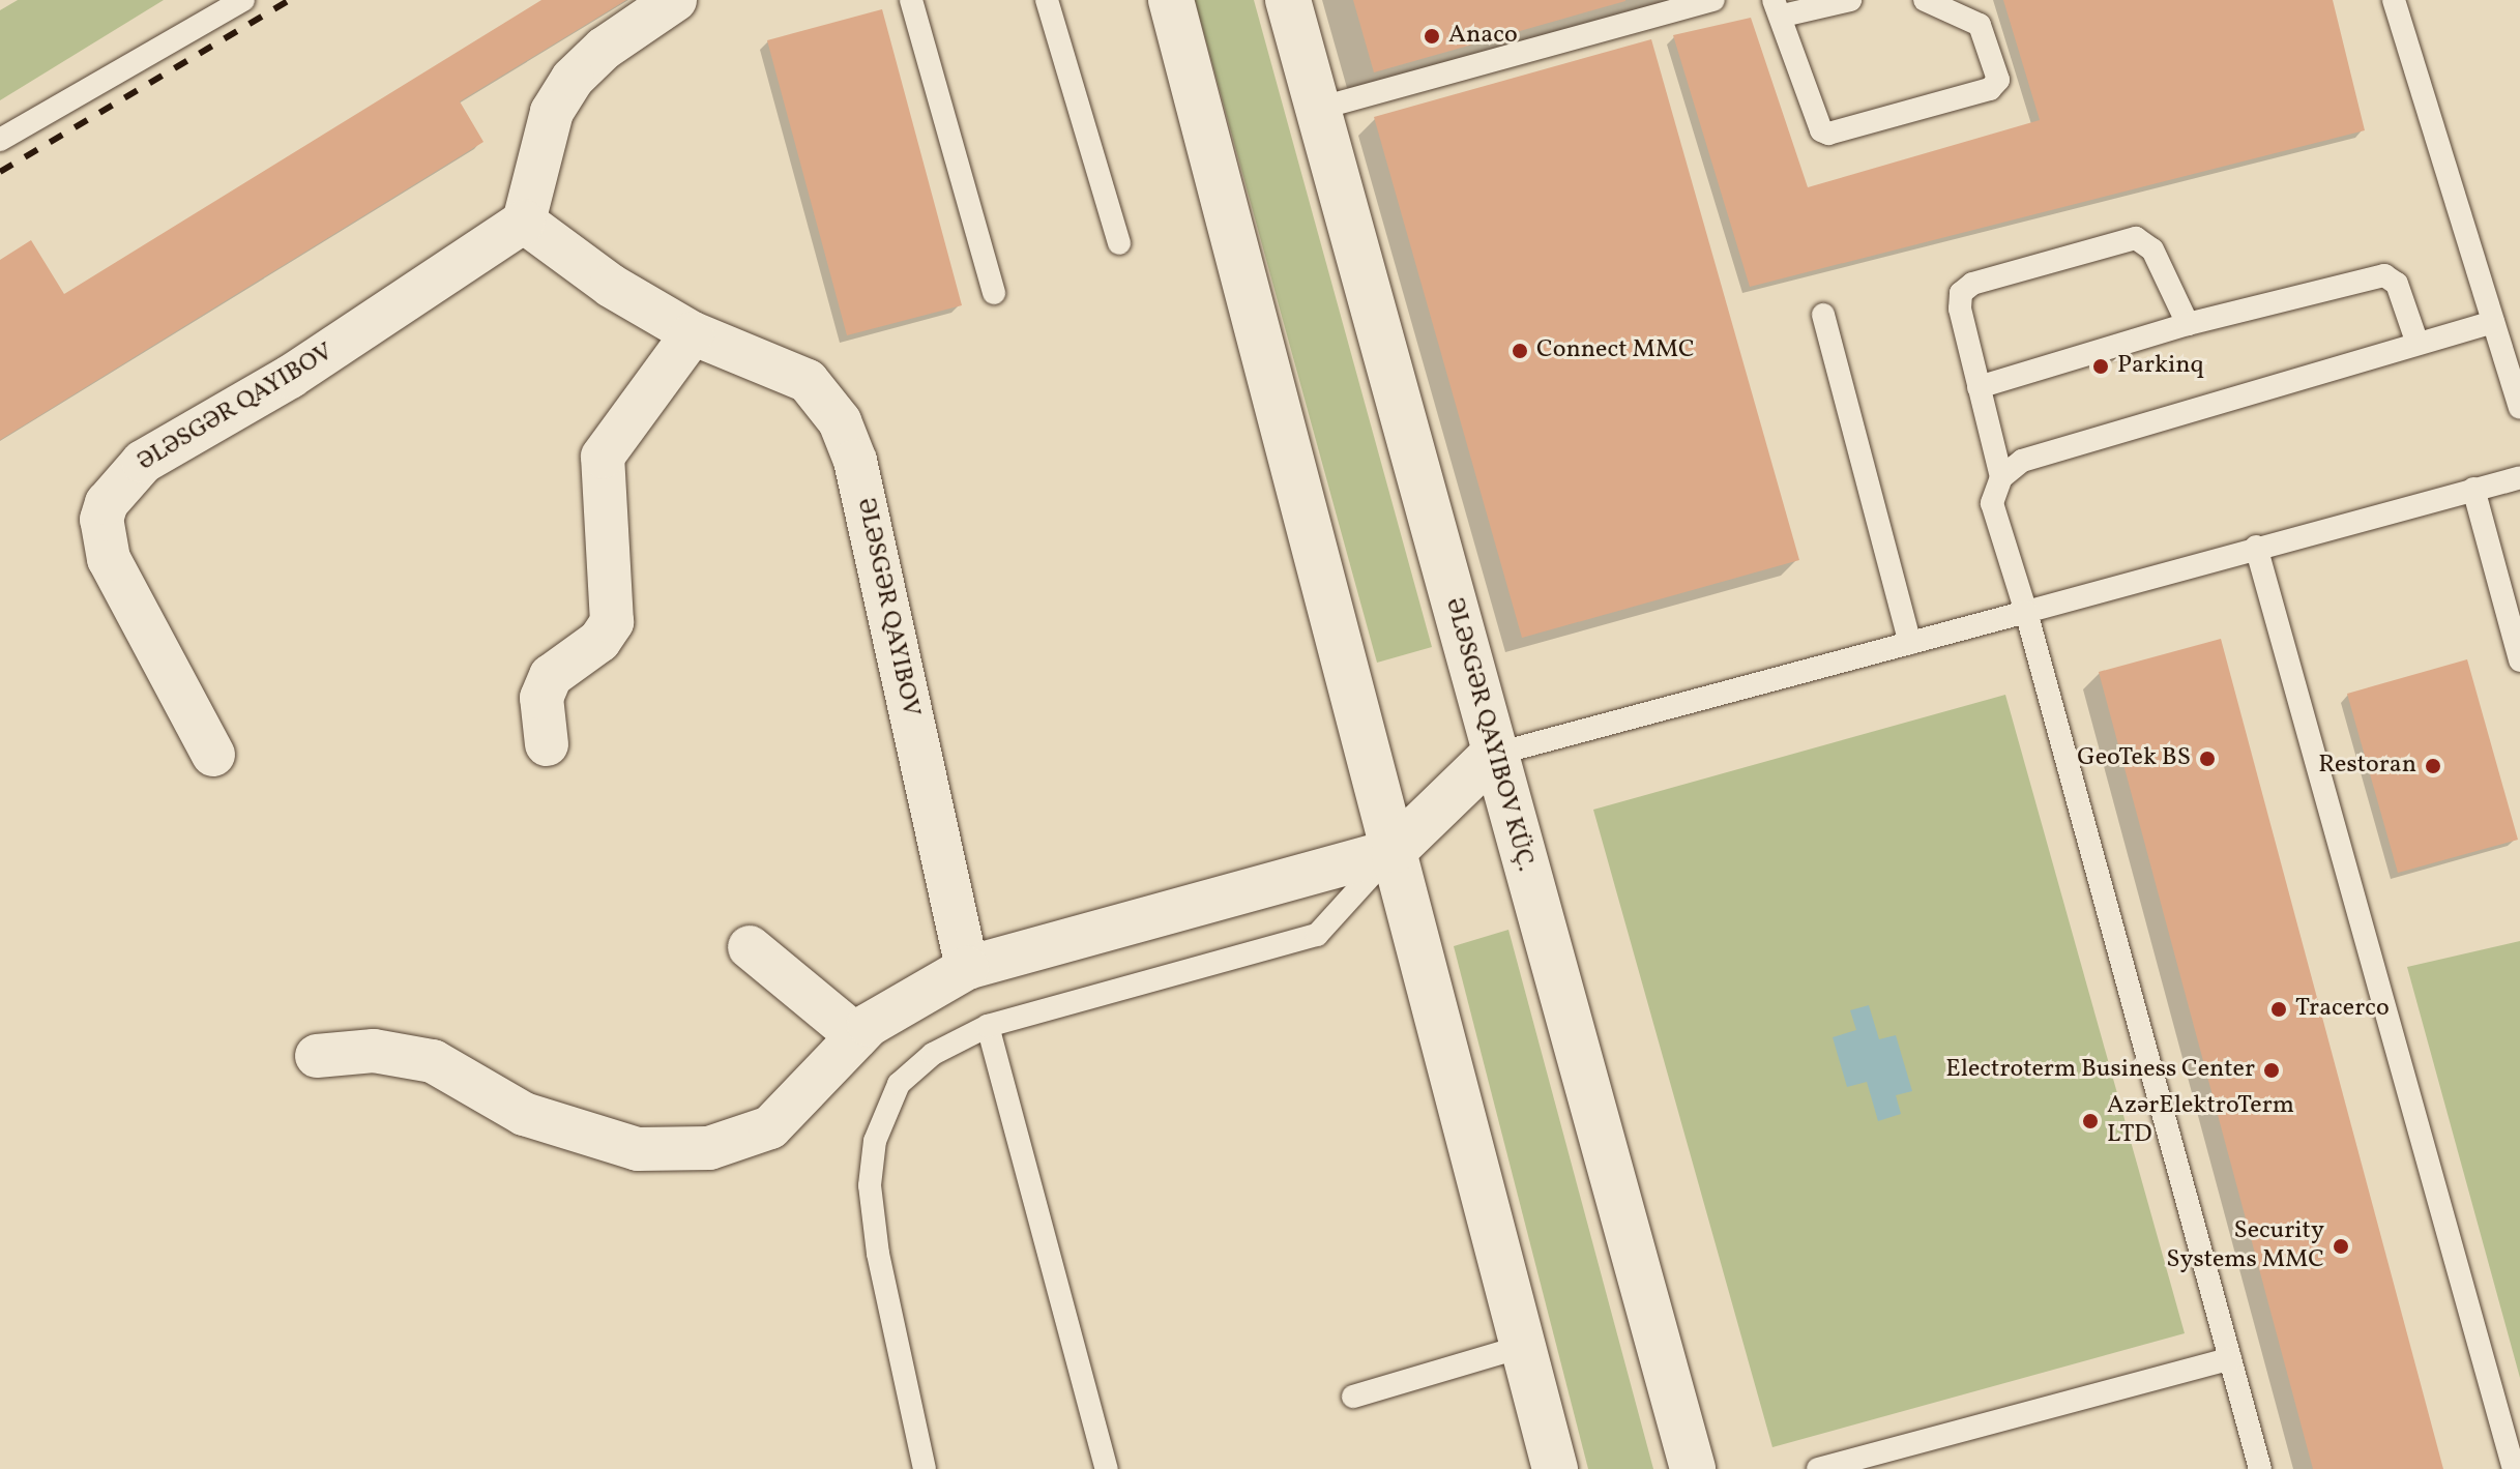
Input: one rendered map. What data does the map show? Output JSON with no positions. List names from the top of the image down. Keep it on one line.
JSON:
{"places":["Anaco","Connect MMC","Parkinq","GeoTek BS","Restoran","Tracerco","Electroterm Business Center","AzərElektroTerm LTD","Security Systems MMC"]}
